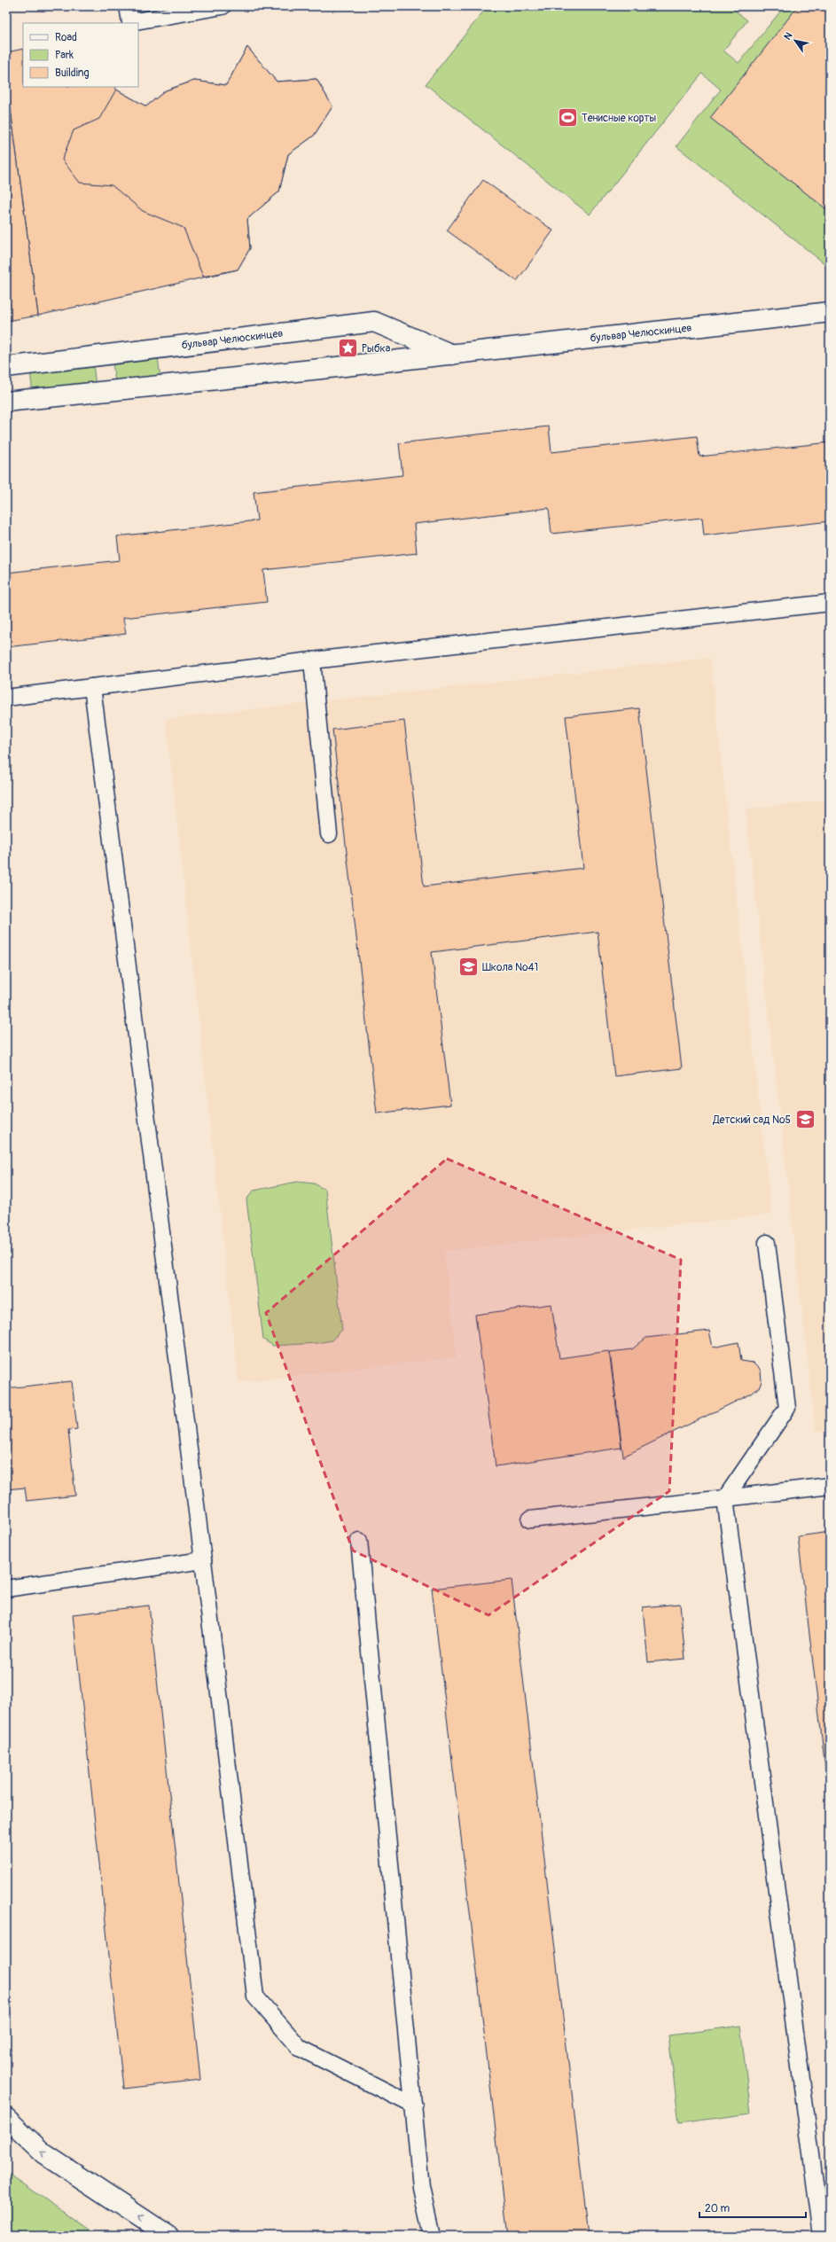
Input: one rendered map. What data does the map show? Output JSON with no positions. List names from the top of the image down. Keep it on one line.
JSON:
{"streets":{"street":["бульвар Челюскинцев"]},"places":{"sports":["Тенисные корты"],"place":["Рыбка"],"school or university":["Школа №41","Детский сад №5"]},"legend":["Road","Park","Building"],"scale_bar":"20 m","north":"top left"}
